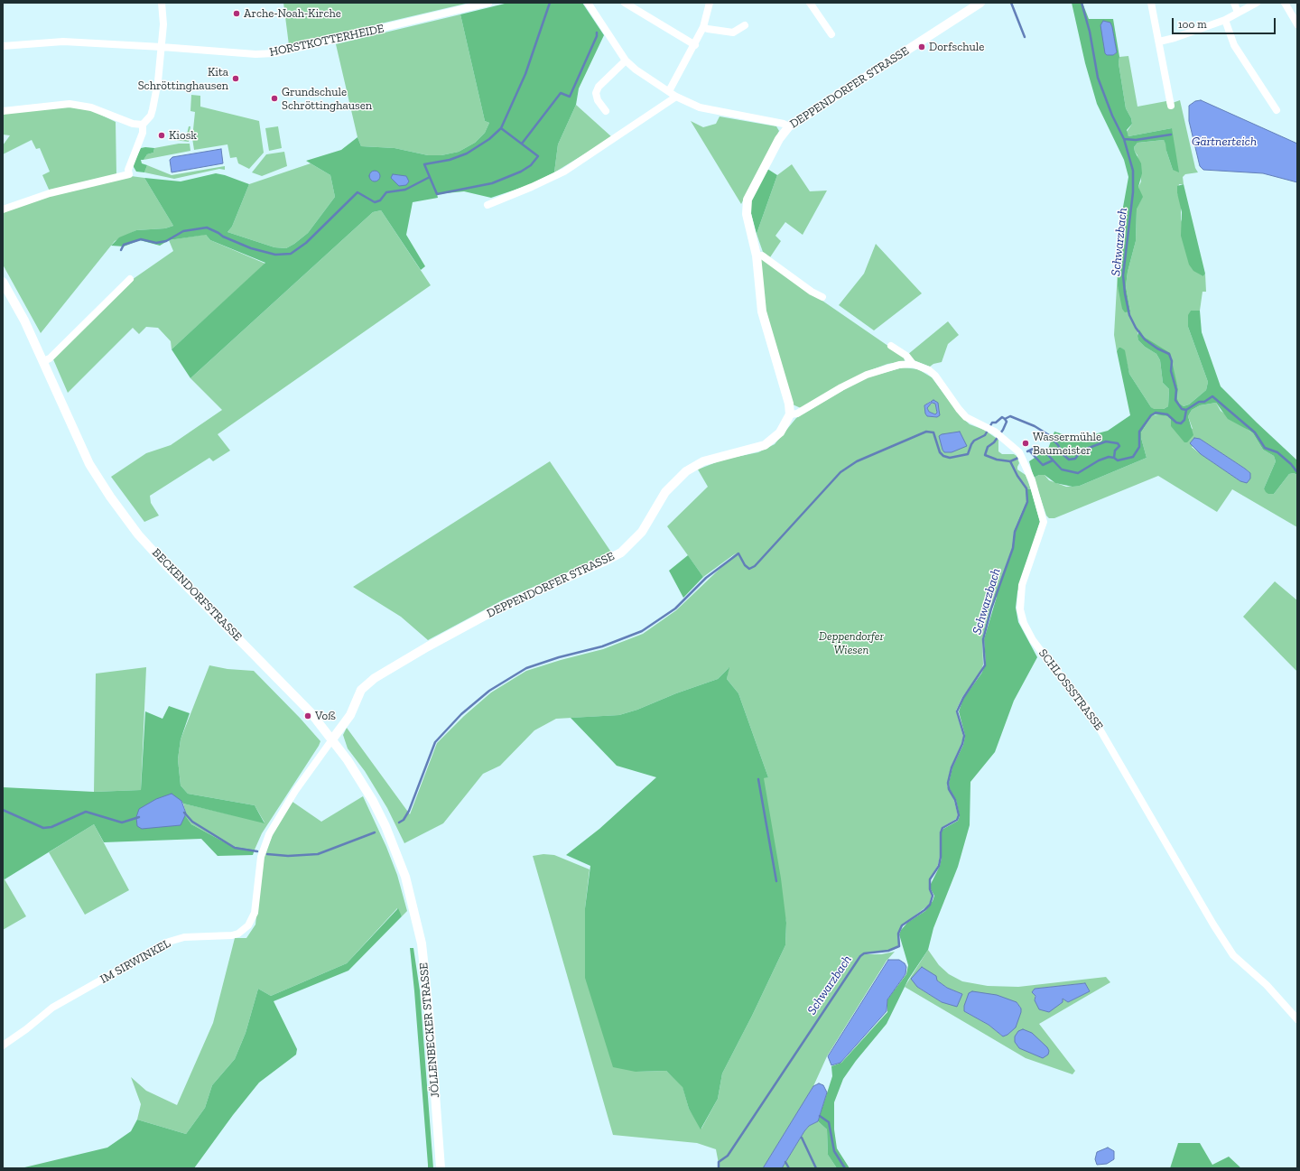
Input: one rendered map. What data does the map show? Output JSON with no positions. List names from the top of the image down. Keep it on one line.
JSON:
{"streets":{"street":["HORSTKOTTERHEIDE","DEPPENDORFER STRASSE","BECKENDORFSTRASSE","SCHLOSSSTRASSE","IM SIRWINKEL","JÖLLENBECKER STRASSE"]},"crossings":[["DEPPENDORFER STRASSE","BECKENDORFSTRASSE"],["DEPPENDORFER STRASSE","SCHLOSSSTRASSE"],["DEPPENDORFER STRASSE","IM SIRWINKEL"],["BECKENDORFSTRASSE","IM SIRWINKEL"],["BECKENDORFSTRASSE","JÖLLENBECKER STRASSE"]],"water":["Gärtnerteich","Schwarzbach"],"parks":["Deppendorfer Wiesen"],"places":["Arche-Noah-Kirche","Dorfschule","Kita Schröttinghausen","Grundschule Schröttinghausen","Kiosk","Wassermühle Baumeister","Voß"],"scale_bar":"100 m"}
